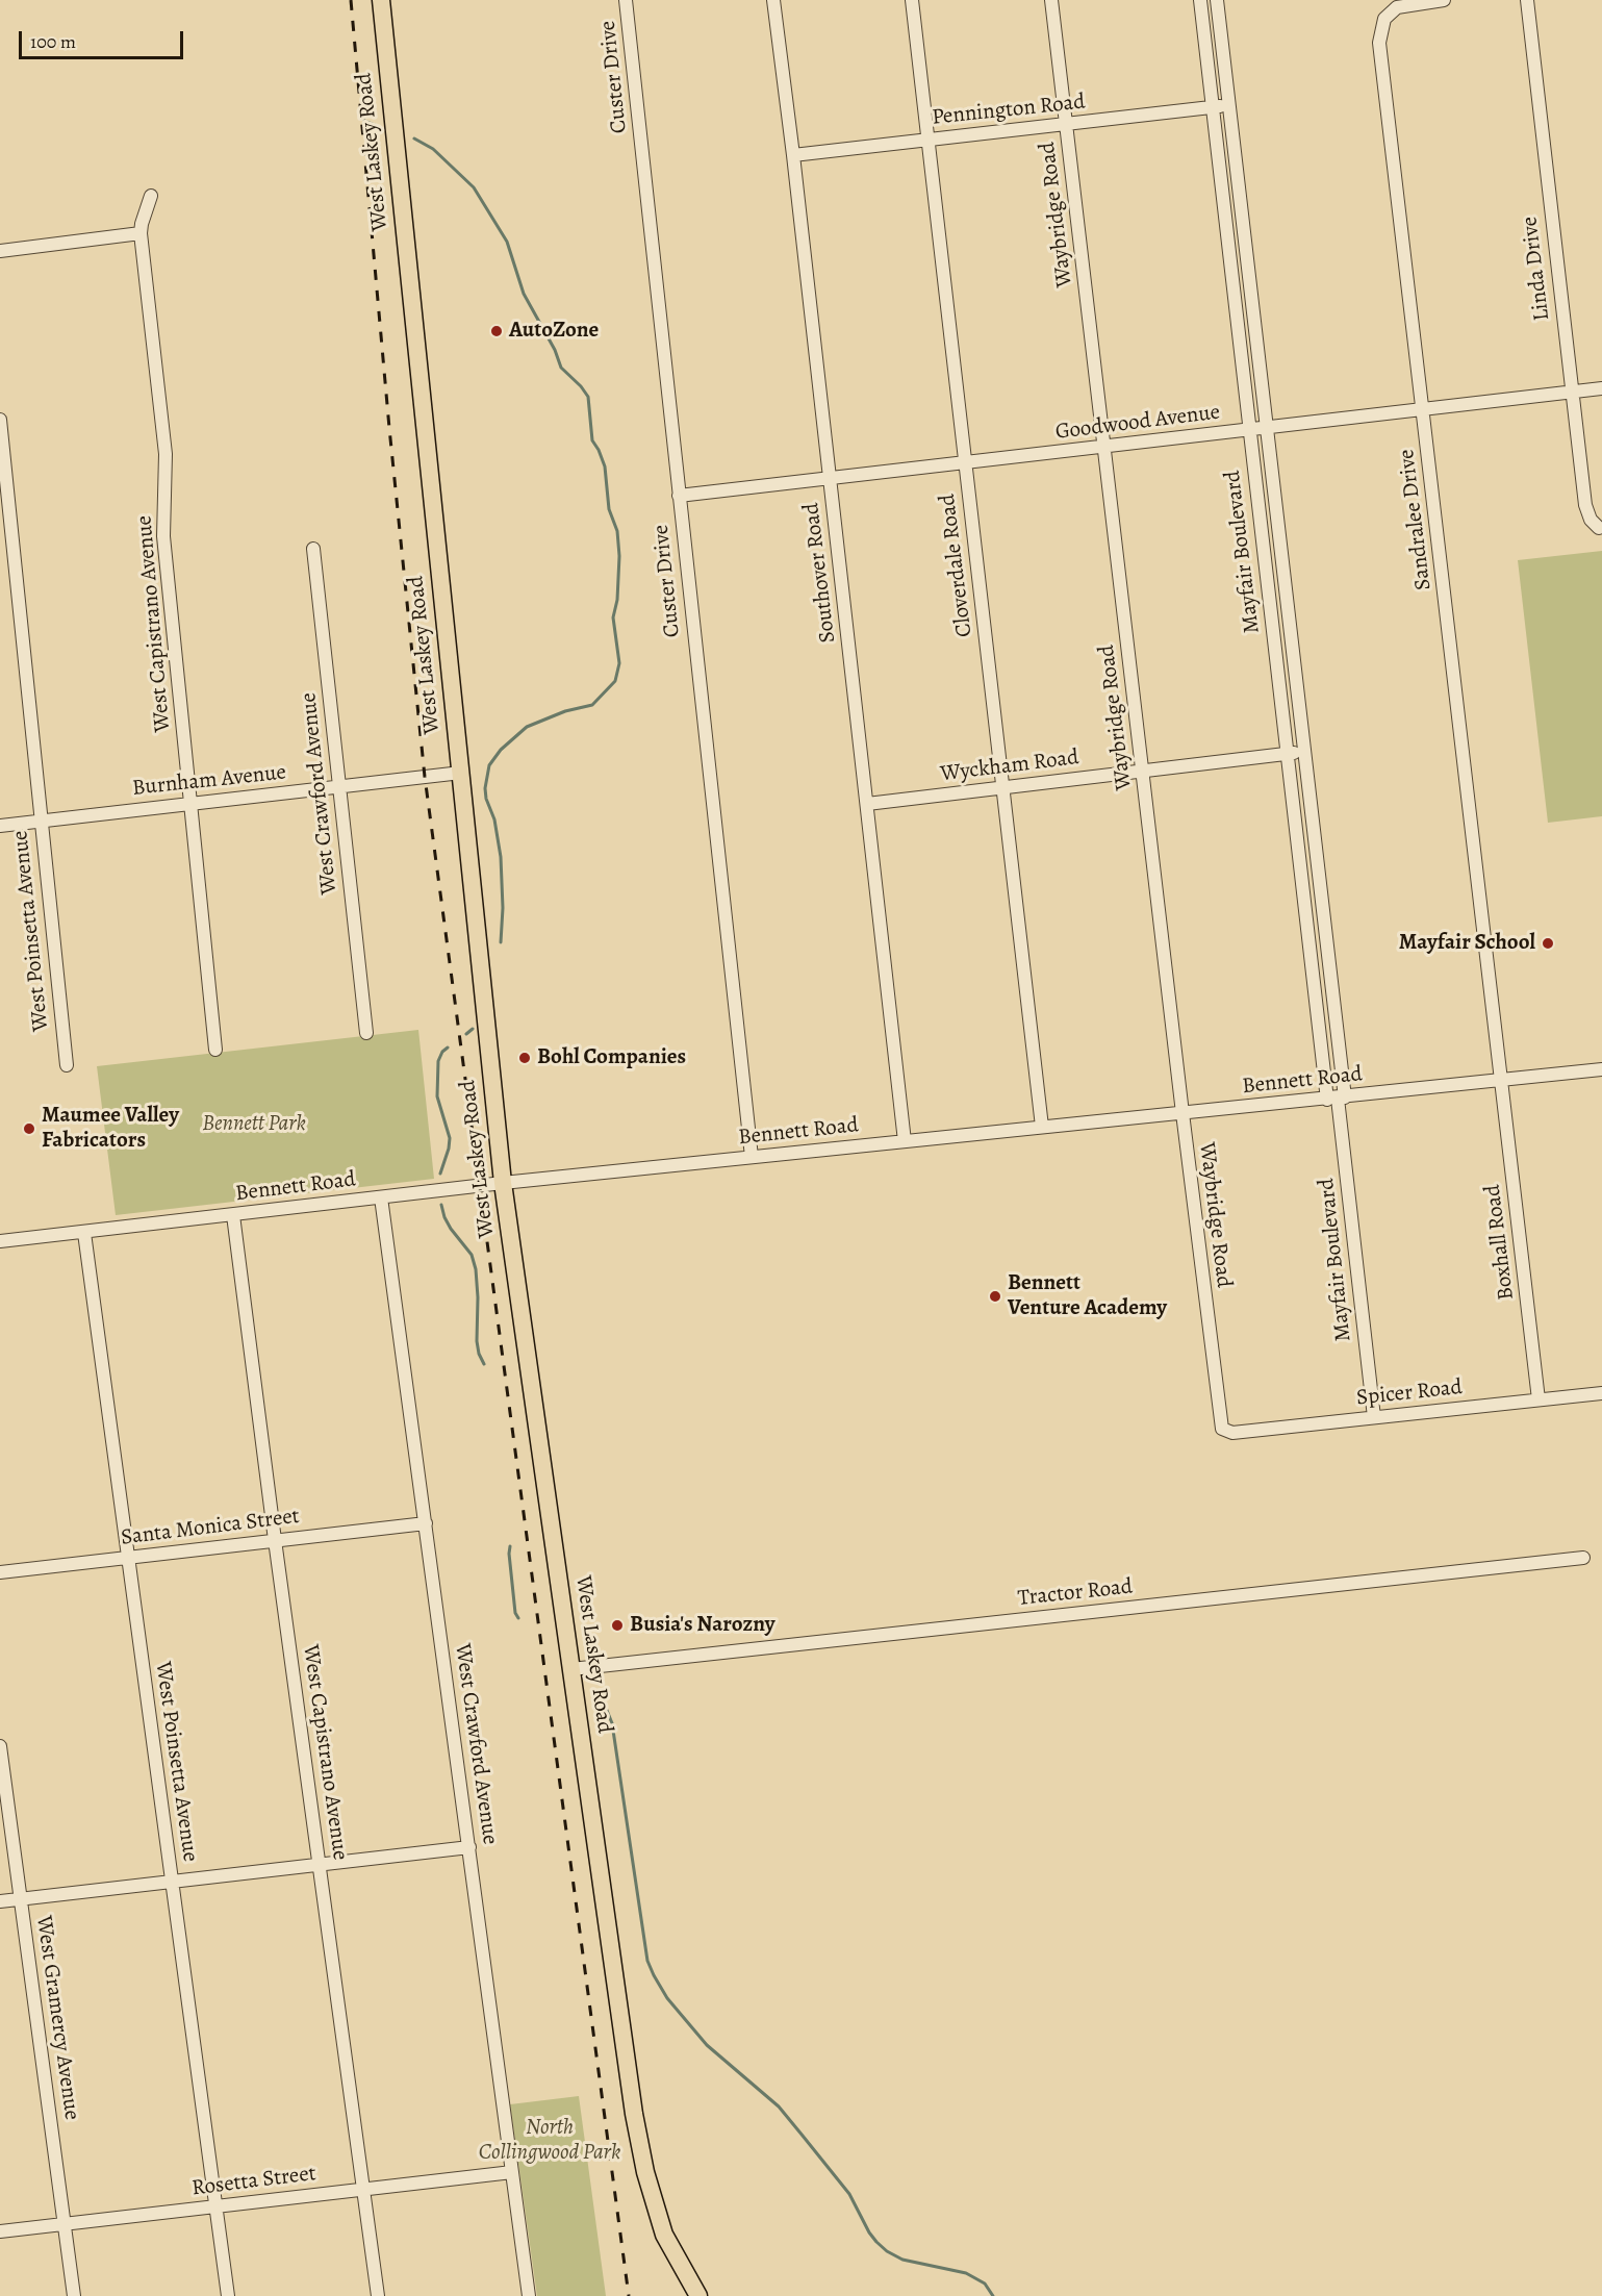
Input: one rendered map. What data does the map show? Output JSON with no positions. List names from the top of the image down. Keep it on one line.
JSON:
{"streets":{"main road":["West Laskey Road"],"street":["Custer Drive","Pennington Road","Waybridge Road","Linda Drive","Goodwood Avenue","Sandralee Drive","Mayfair Boulevard","Cloverdale Road","Southover Road","West Capistrano Avenue","Wyckham Road","Burnham Avenue","West Crawford Avenue","West Poinsetta Avenue","Bennett Road","Boxhall Road","Spicer Road","Santa Monica Street","Tractor Road","West Gramercy Avenue","Rosetta Street"]},"crossings":[["Custer Drive","Goodwood Avenue"],["Custer Drive","Bennett Road"],["Pennington Road","Waybridge Road"],["Pennington Road","Mayfair Boulevard"],["Pennington Road","Cloverdale Road"],["Pennington Road","Southover Road"],["West Laskey Road","Burnham Avenue"],["West Laskey Road","Bennett Road"],["West Laskey Road","Tractor Road"],["Waybridge Road","Goodwood Avenue"],["Waybridge Road","Wyckham Road"],["Waybridge Road","Bennett Road"],["Waybridge Road","Spicer Road"],["Linda Drive","Goodwood Avenue"],["Goodwood Avenue","Sandralee Drive"],["Goodwood Avenue","Mayfair Boulevard"],["Goodwood Avenue","Cloverdale Road"],["Goodwood Avenue","Southover Road"],["Sandralee Drive","Bennett Road"],["Sandralee Drive","Boxhall Road"],["Mayfair Boulevard","Wyckham Road"],["Mayfair Boulevard","Bennett Road"],["Mayfair Boulevard","Spicer Road"],["Cloverdale Road","Wyckham Road"],["Cloverdale Road","Bennett Road"],["Southover Road","Wyckham Road"],["Southover Road","Bennett Road"],["West Capistrano Avenue","Burnham Avenue"],["West Capistrano Avenue","Bennett Road"],["West Capistrano Avenue","Santa Monica Street"],["West Capistrano Avenue","Rosetta Street"],["Burnham Avenue","West Crawford Avenue"],["Burnham Avenue","West Poinsetta Avenue"],["West Crawford Avenue","Bennett Road"],["West Crawford Avenue","Santa Monica Street"],["West Crawford Avenue","Rosetta Street"],["West Poinsetta Avenue","Bennett Road"],["West Poinsetta Avenue","Santa Monica Street"],["West Poinsetta Avenue","Rosetta Street"],["Bennett Road","Boxhall Road"],["Boxhall Road","Spicer Road"],["West Gramercy Avenue","Rosetta Street"]],"parks":["Bennett Park","North Collingwood Park"],"places":["AutoZone","Mayfair School","Bohl Companies","Maumee Valley Fabricators","Bennett Venture Academy","Busia's Narozny"],"scale_bar":"100 m"}
